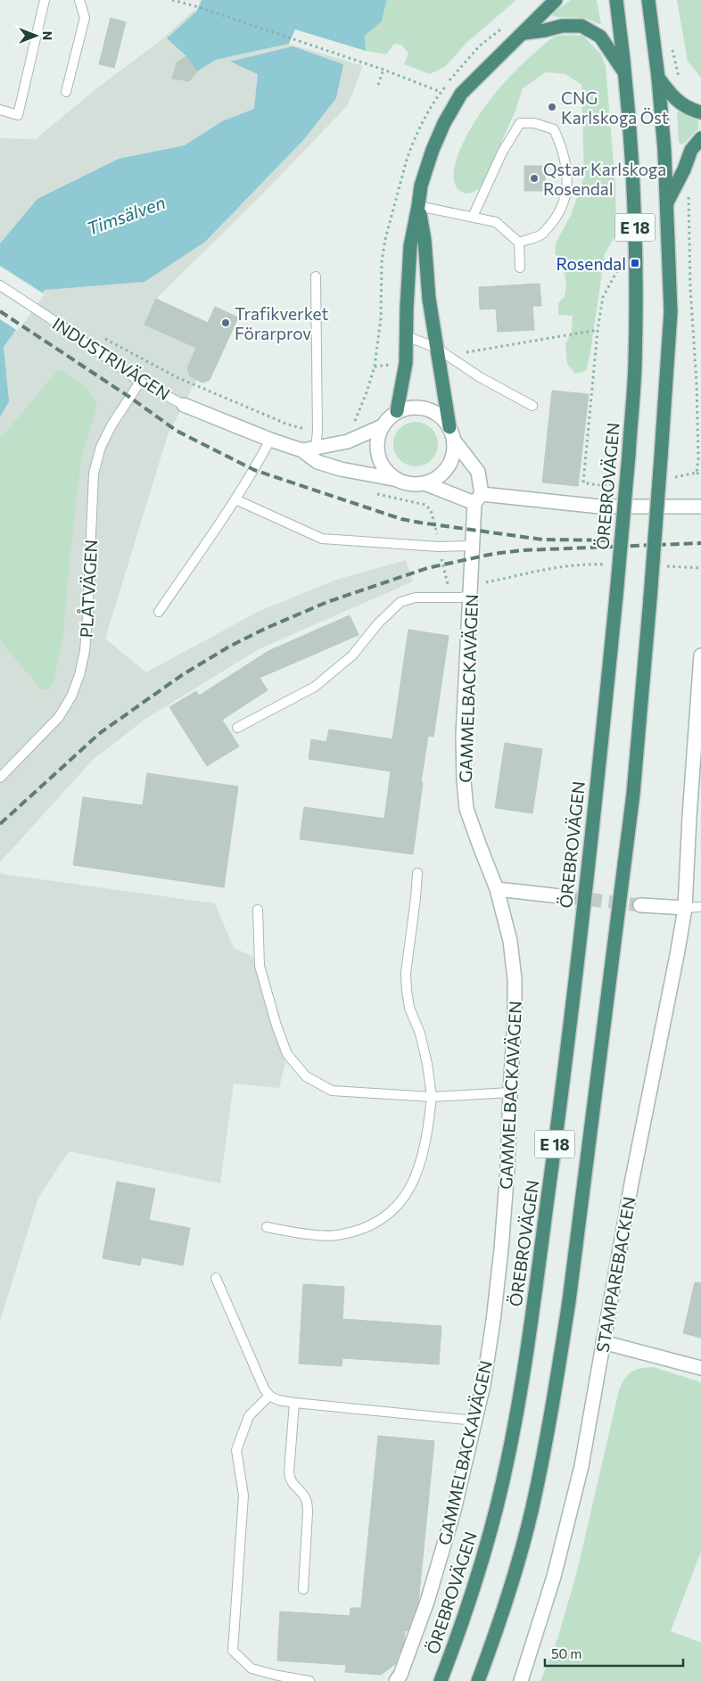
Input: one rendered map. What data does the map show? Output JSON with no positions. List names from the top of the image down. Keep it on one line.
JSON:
{"streets":{"highway":["E 18","ÖREBROVÄGEN"],"street":["INDUSTRIVÄGEN","GAMMELBACKAVÄGEN","STAMPAREBACKEN"],"lane":["PLÅTVÄGEN"]},"crossings":[["INDUSTRIVÄGEN","PLÅTVÄGEN"],["INDUSTRIVÄGEN","GAMMELBACKAVÄGEN"]],"water":["Timsälven"],"places":{"other":["CNG Karlskoga Öst","Qstar Karlskoga Rosendal","Trafikverket Förarprov"],"transit":["Rosendal"]},"scale_bar":"50 m","north":"right"}
